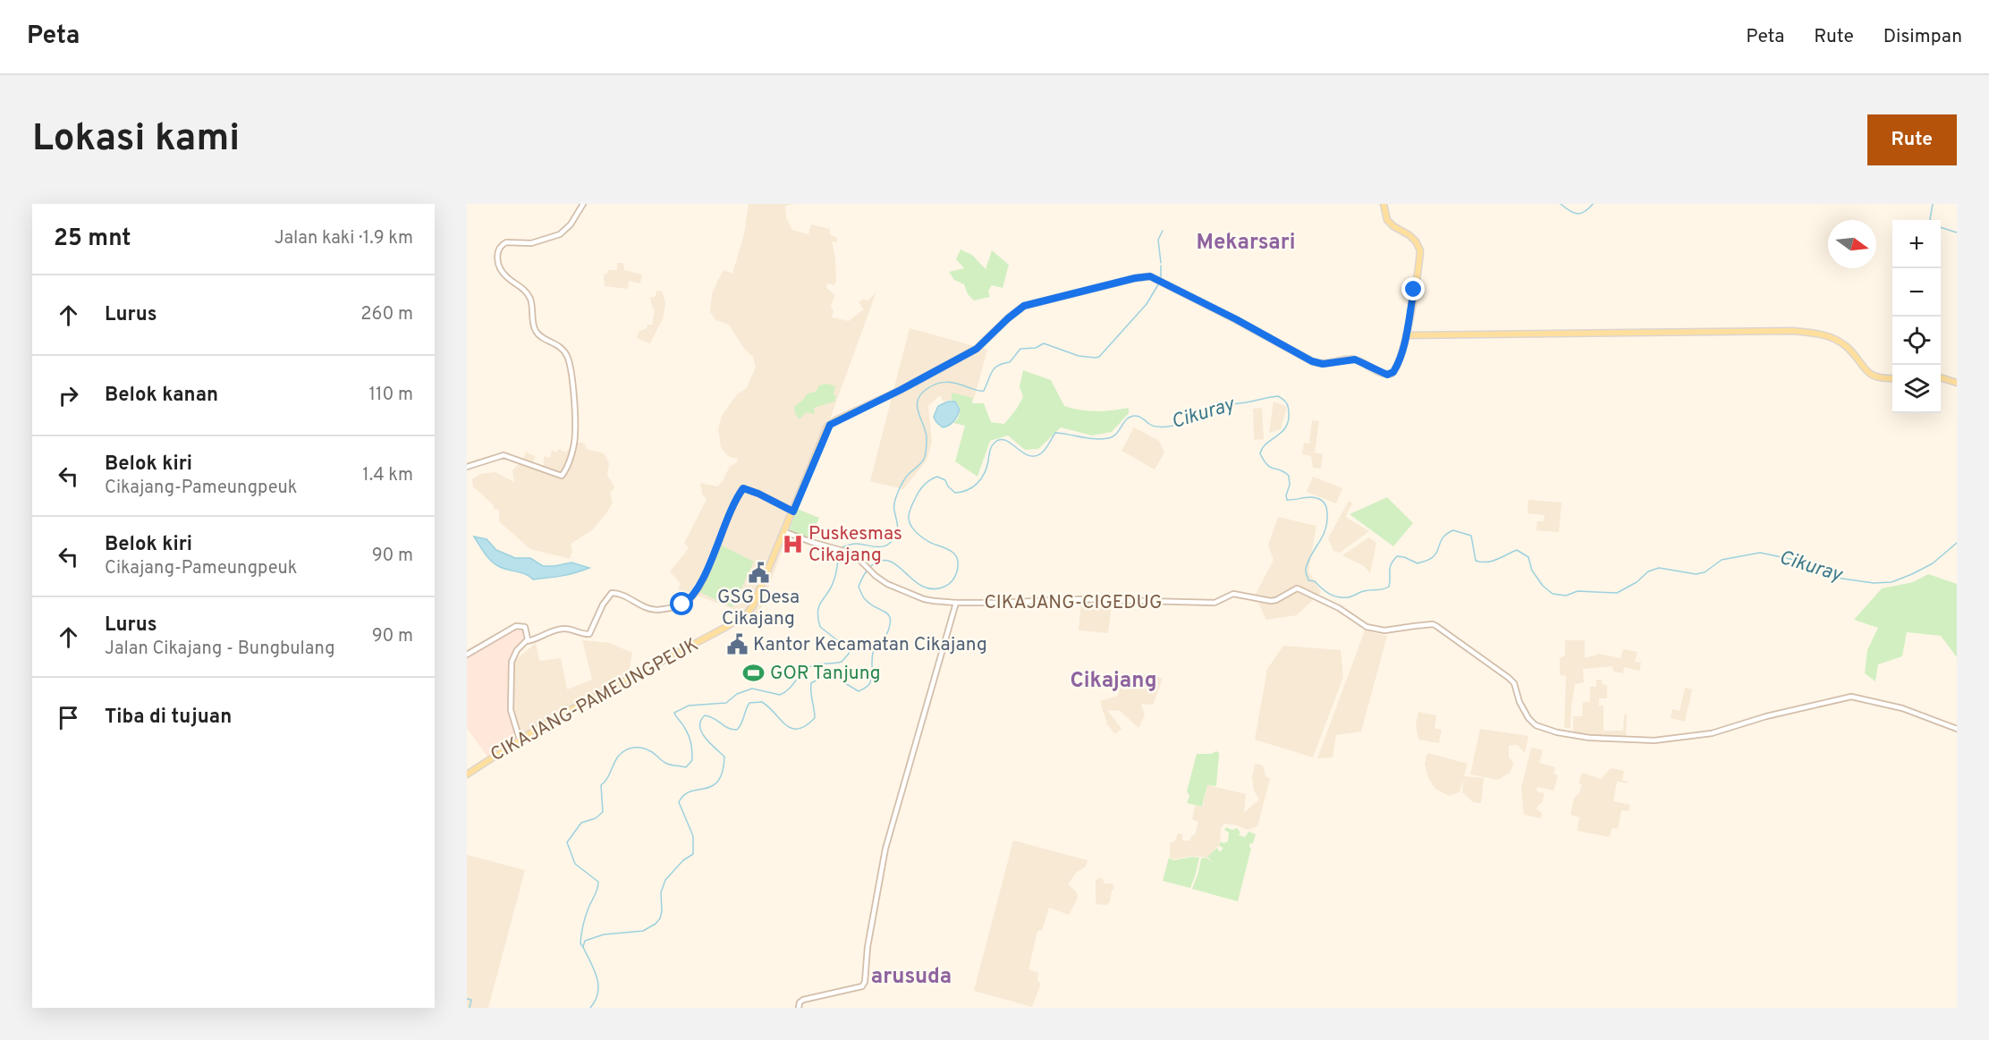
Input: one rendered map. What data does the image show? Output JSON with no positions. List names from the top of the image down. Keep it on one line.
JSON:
{"streets":{"main road":["CIKAJANG-PAMEUNGPEUK"],"street":["CIKAJANG-CIGEDUG"]},"crossings":[["CIKAJANG-CIGEDUG","CIKAJANG-PAMEUNGPEUK"]],"districts":["Mekarsari","Cikajang","arusuda"],"water":["Cikuray"],"places":{"hospital":["Puskesmas Cikajang"],"public building":["GSG Desa Cikajang","Kantor Kecamatan Cikajang"],"sports":["GOR Tanjung"]},"north":"right","page":{"header":"Peta","nav":["Peta","Rute","Disimpan"],"buttons":"Rute","title":"Lokasi kami","heading":["25 mnt","Jalan kaki · 1.9 km"],"map_buttons":["+","−"],"list":[["Lurus","260 m"],["Belok kanan","110 m"],["Belok kiri","Cikajang-Pameungpeuk","1.4 km"],["Belok kiri","Cikajang-Pameungpeuk","90 m"],["Lurus","Jalan Cikajang - Bungbulang","90 m"],"Tiba di tujuan"]}}
